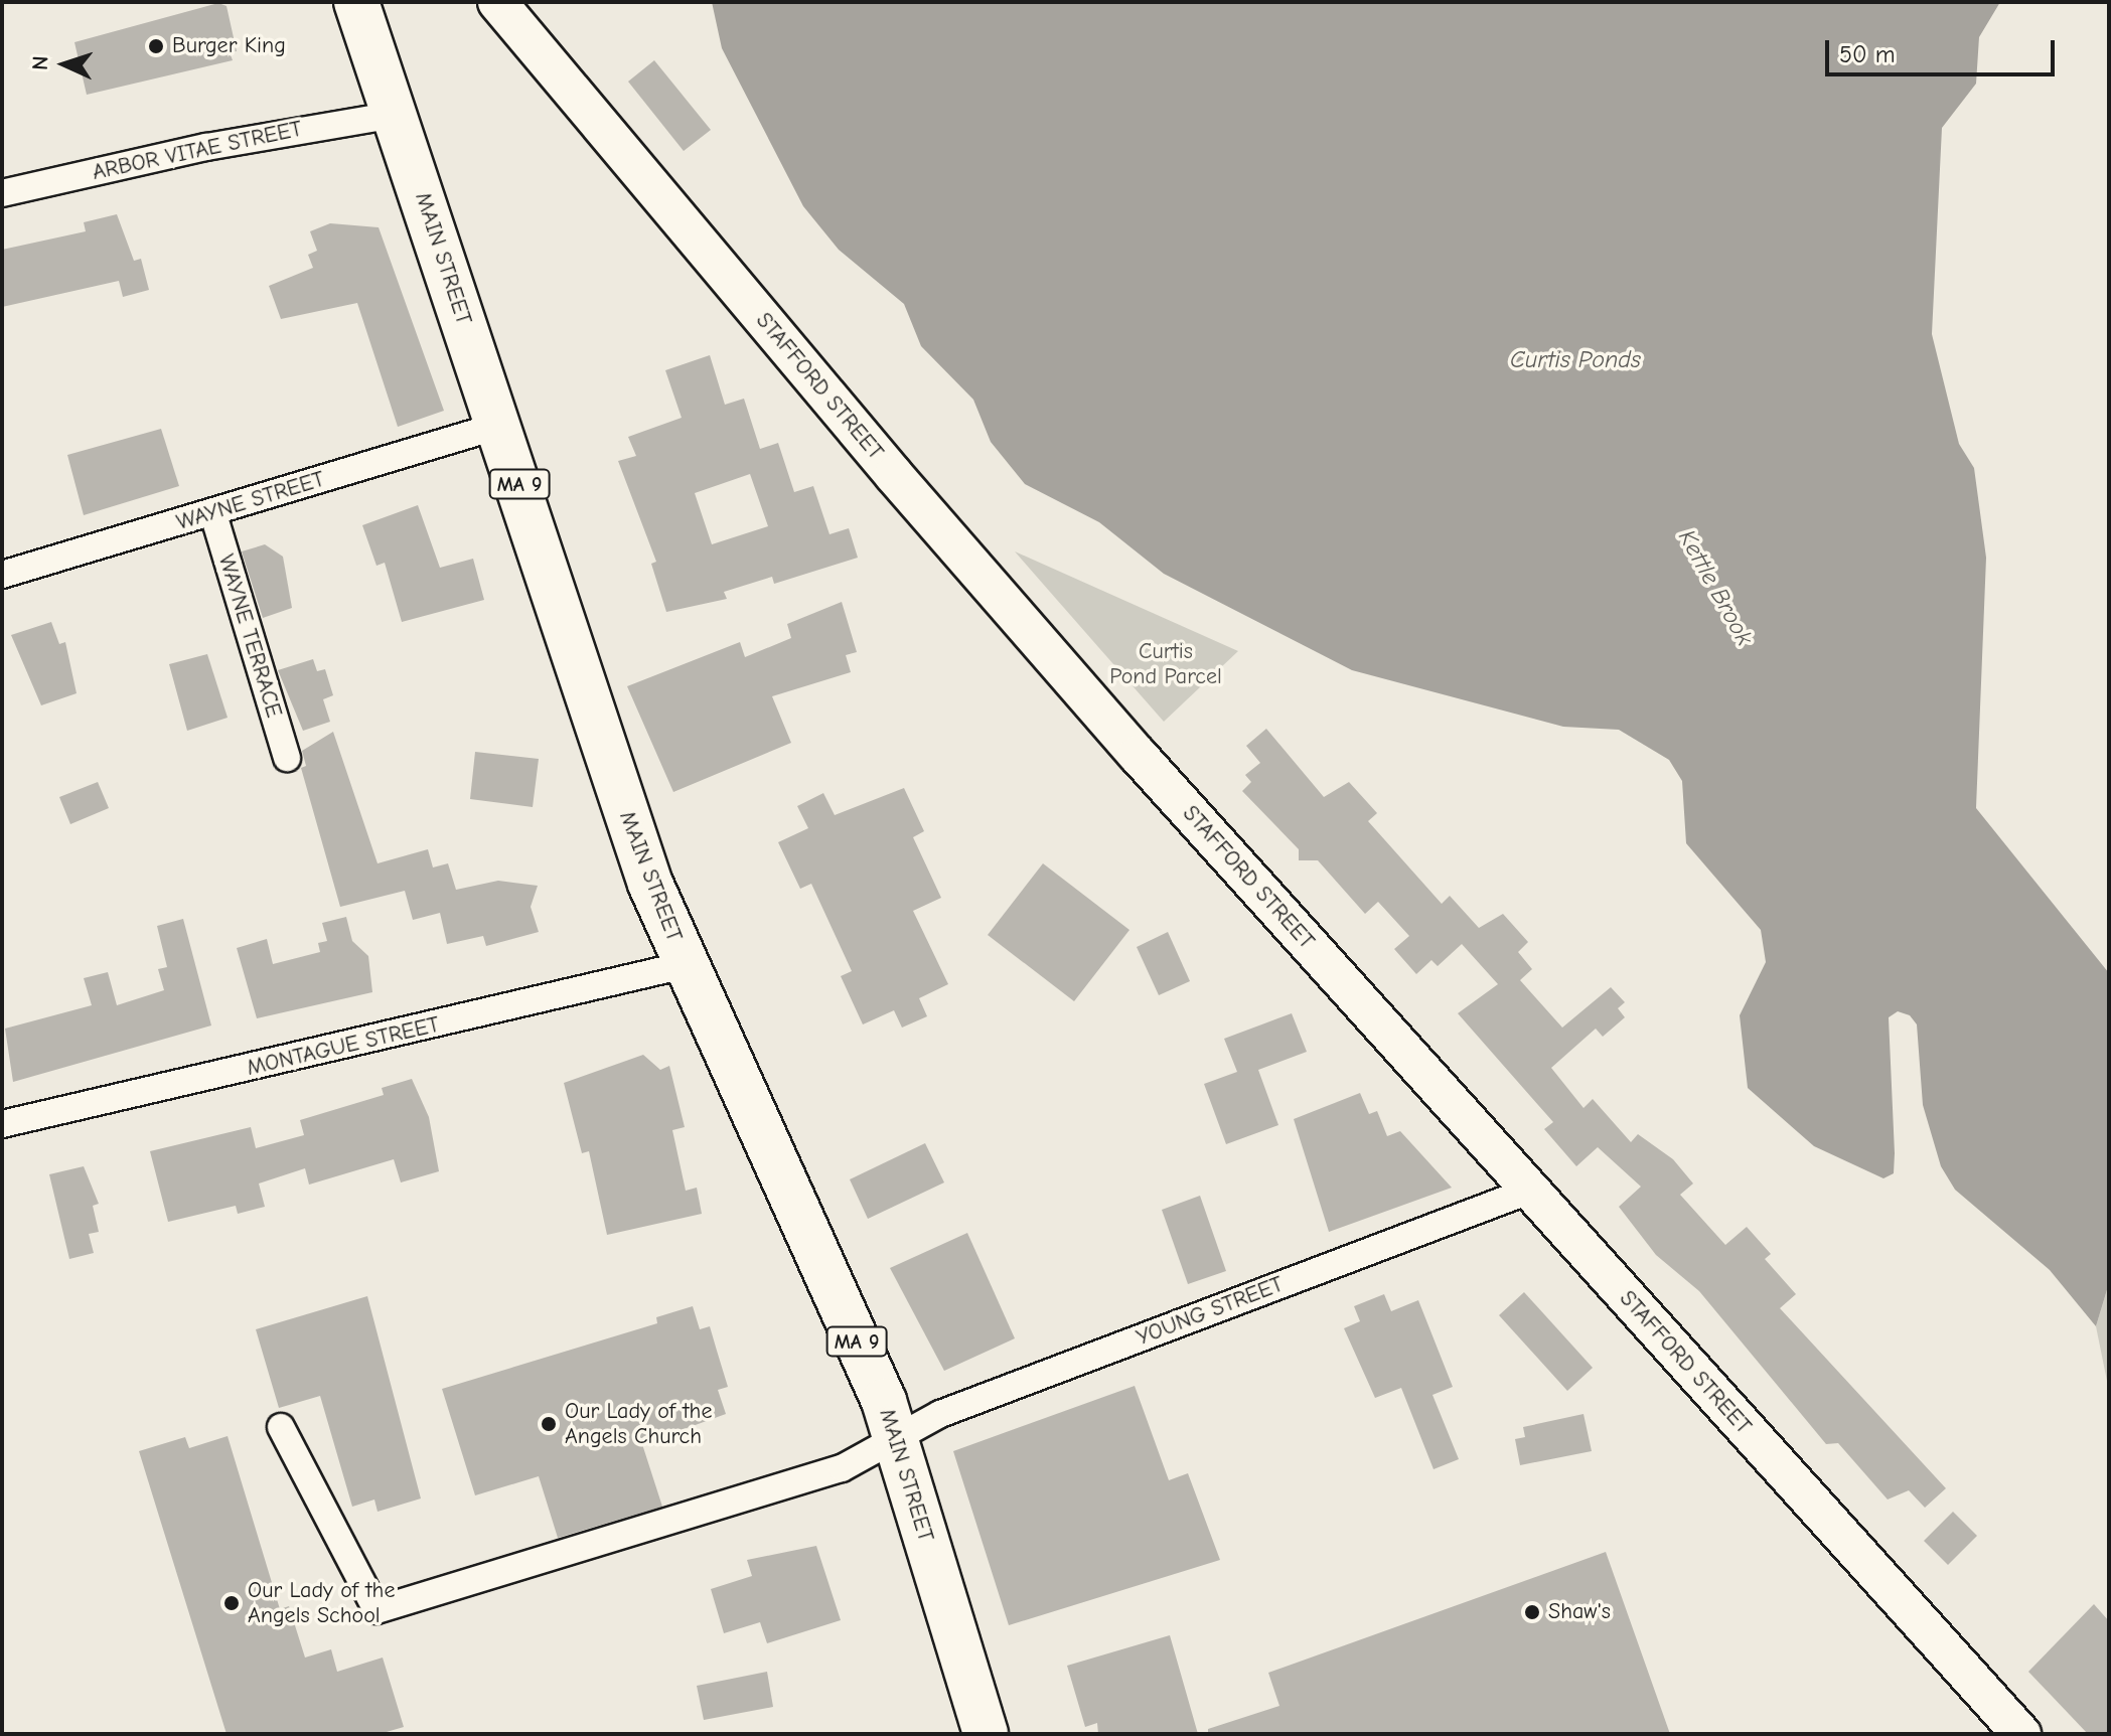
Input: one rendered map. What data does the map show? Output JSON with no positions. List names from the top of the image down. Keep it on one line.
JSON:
{"streets":{"highway":["MAIN STREET","MA 9"],"main road":["STAFFORD STREET"],"street":["ARBOR VITAE STREET","WAYNE STREET","WAYNE TERRACE","MONTAGUE STREET","YOUNG STREET"]},"crossings":[["ARBOR VITAE STREET","MAIN STREET"],["MAIN STREET","WAYNE STREET"],["MAIN STREET","MONTAGUE STREET"],["MAIN STREET","YOUNG STREET"],["STAFFORD STREET","YOUNG STREET"],["WAYNE STREET","WAYNE TERRACE"]],"water":["Curtis Ponds","Kettle Brook"],"parks":["Curtis Pond Parcel"],"places":["Burger King","Our Lady of the Angels Church","Our Lady of the Angels School","Shaw's"],"scale_bar":"50 m","north":"left"}
